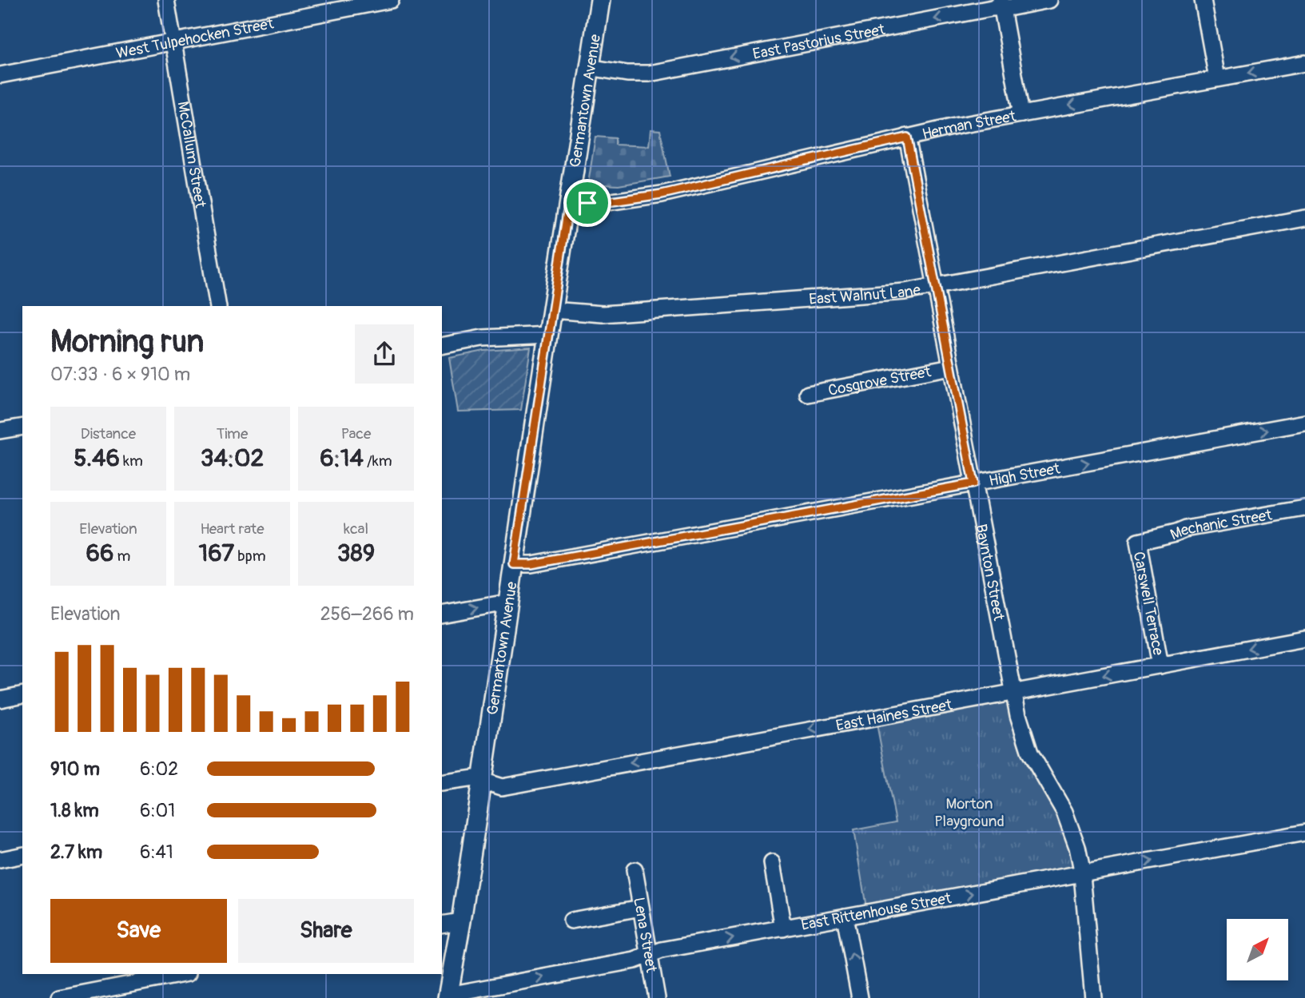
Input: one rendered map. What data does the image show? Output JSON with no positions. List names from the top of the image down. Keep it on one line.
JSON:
{"streets":{"main road":["Germantown Avenue"],"street":["West Tulpehocken Street","East Pastorius Street","Herman Street","McCallum Street","East Walnut Lane","Cosgrove Street","High Street","Mechanic Street","Baynton Street","Carswell Terrace","East Haines Street","East Rittenhouse Street","Lena Street"]},"crossings":[["West Tulpehocken Street","McCallum Street"],["East Pastorius Street","Germantown Avenue"],["Germantown Avenue","Herman Street"],["Germantown Avenue","East Walnut Lane"],["Germantown Avenue","High Street"],["Germantown Avenue","East Haines Street"],["Germantown Avenue","East Rittenhouse Street"],["Herman Street","Baynton Street"],["East Walnut Lane","Baynton Street"],["Cosgrove Street","Baynton Street"],["High Street","Baynton Street"],["Mechanic Street","Carswell Terrace"],["Baynton Street","East Haines Street"],["Baynton Street","East Rittenhouse Street"],["Carswell Terrace","East Haines Street"],["East Rittenhouse Street","Lena Street"]],"one_way":["East Pastorius Street","Herman Street","High Street","East Haines Street","East Rittenhouse Street"],"parks":["Morton Playground"],"north":"top right","page":{"heading":["Morning run","07:33 · 6 × 910 m"],"stats":[["Distance","5.46 km"],["Time","34:02"],["Pace","6:14 /km"],["Elevation","66 m"],["Heart rate","167 bpm"],["kcal","389"]],"chart":["Elevation","256–266 m"],"list":[{"name":"910 m","note":"6:02"},{"name":"1.8 km","note":"6:01"},{"name":"2.7 km","note":"6:41"}],"buttons":["Save","Share"]}}
